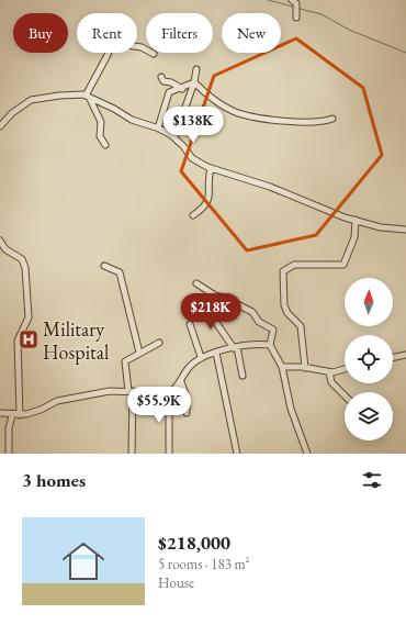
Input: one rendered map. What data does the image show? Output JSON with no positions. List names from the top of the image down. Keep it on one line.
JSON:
{"places":{"hospital":["Military Hospital"]},"north":"top","page":{"chip":["Buy","Rent","Filters","New"],"price":["$138K","$218K","$55.9K"],"heading":"3 homes","list":[{"name":"$218,000","note":"5 rooms · 183 m² · House"}]}}
